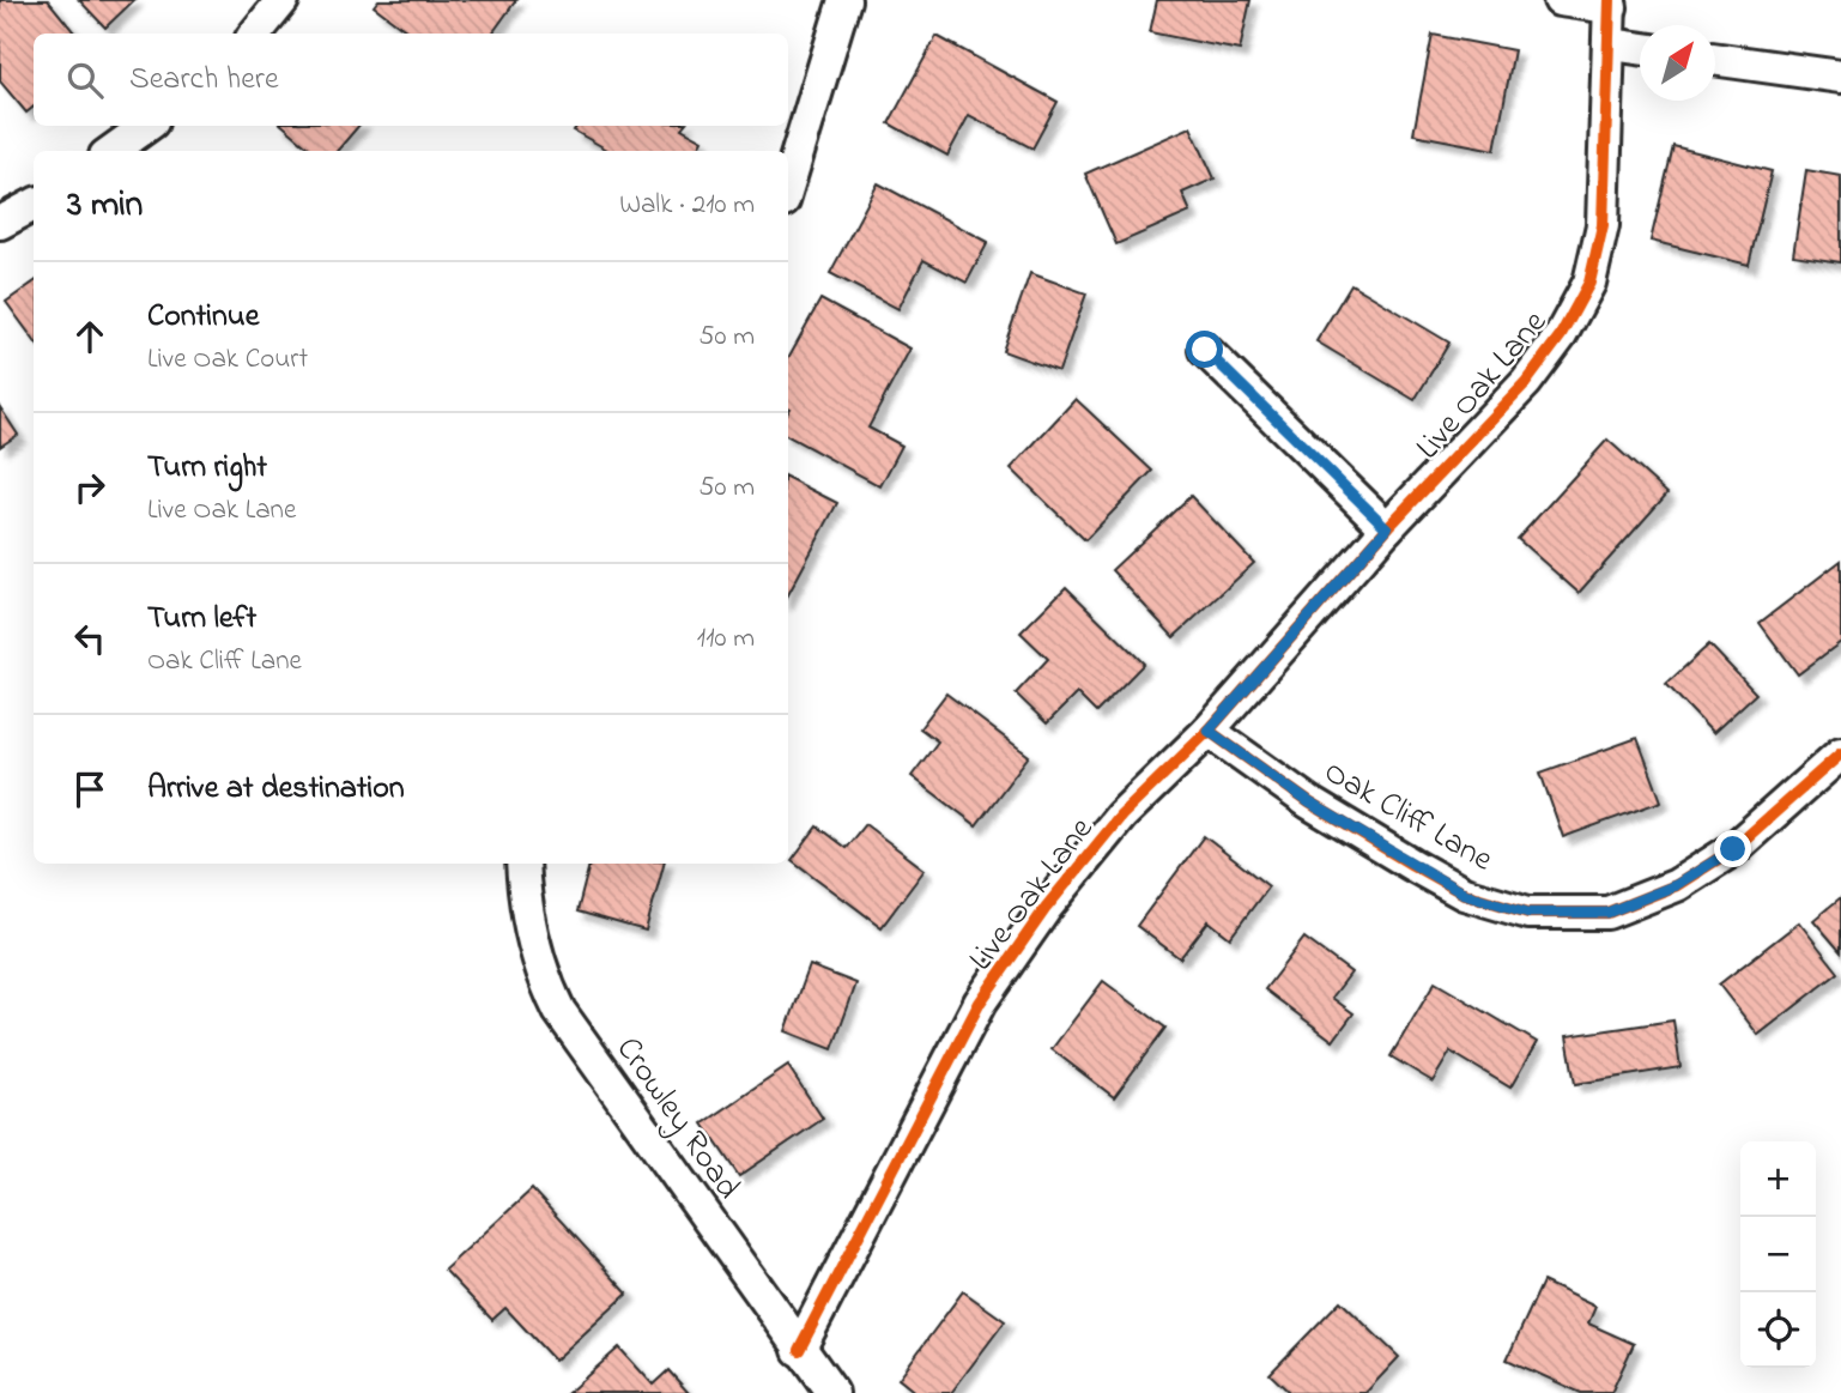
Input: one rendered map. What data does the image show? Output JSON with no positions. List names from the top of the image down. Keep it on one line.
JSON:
{"streets":{"street":["Live Oak Lane","Oak Cliff Lane","Crowley Road"]},"crossings":[["Live Oak Lane","Oak Cliff Lane"],["Live Oak Lane","Crowley Road"]],"north":"top right","page":{"search":"Search here","heading":["3 min","Walk · 210 m"],"list":[["Continue","Live Oak Court","50 m"],["Turn right","Live Oak Lane","50 m"],["Turn left","Oak Cliff Lane","110 m"],"Arrive at destination"],"map_buttons":["+","−"]}}
